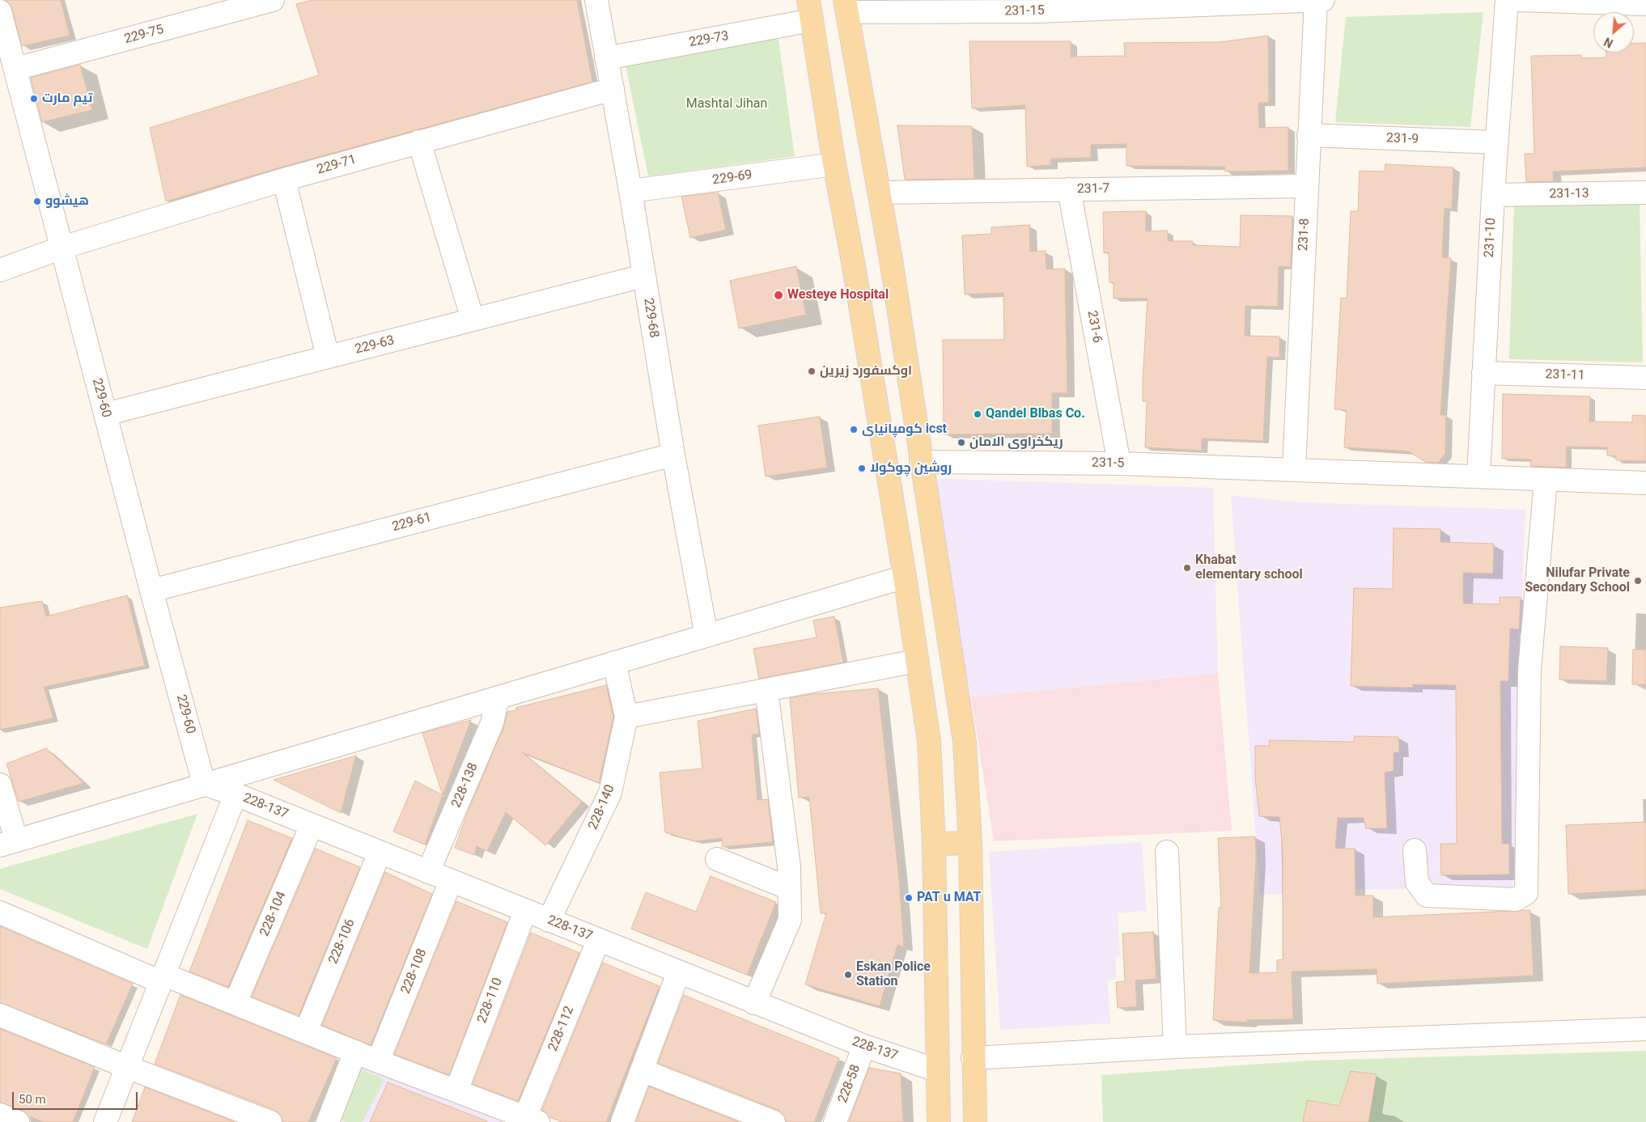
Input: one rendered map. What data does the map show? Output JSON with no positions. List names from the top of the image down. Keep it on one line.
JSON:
{"streets":{"street":["231-15","229-75","229-73","231-9","229-71","229-69","231-7","231-13","231-8","231-10","229-68","231-6","229-63","231-11","229-60","231-5","229-61","228-138","228-137","228-140","228-104","228-106","228-108","228-110","228-112","228-58"]},"crossings":[["231-15","231-8"],["229-75","229-60"],["229-73","229-68"],["231-9","231-8"],["231-9","231-10"],["229-71","229-68"],["229-71","229-60"],["229-69","229-68"],["231-7","231-8"],["231-7","231-6"],["231-13","231-10"],["231-8","231-5"],["231-10","231-11"],["231-10","231-5"],["229-68","229-63"],["229-68","229-61"],["231-6","231-5"],["229-63","229-60"],["229-60","229-61"],["229-60","228-137"],["228-138","228-137"],["228-137","228-140"],["228-137","228-104"],["228-137","228-106"],["228-137","228-108"],["228-137","228-110"],["228-137","228-112"],["228-137","228-58"]],"parks":["Mashtal Jihan"],"places":["تیم مارت","هيشوو","Westeye Hospital","اوكسفورد زيرين","Qandel Blbas Co.","كومپانياى icst","ريكخراوى الامان","روشين چوكولا","Khabat elementary school","Nilufar Private Secondary School","PAT u MAT","Eskan Police Station"],"scale_bar":"50 m","north":"bottom left"}
